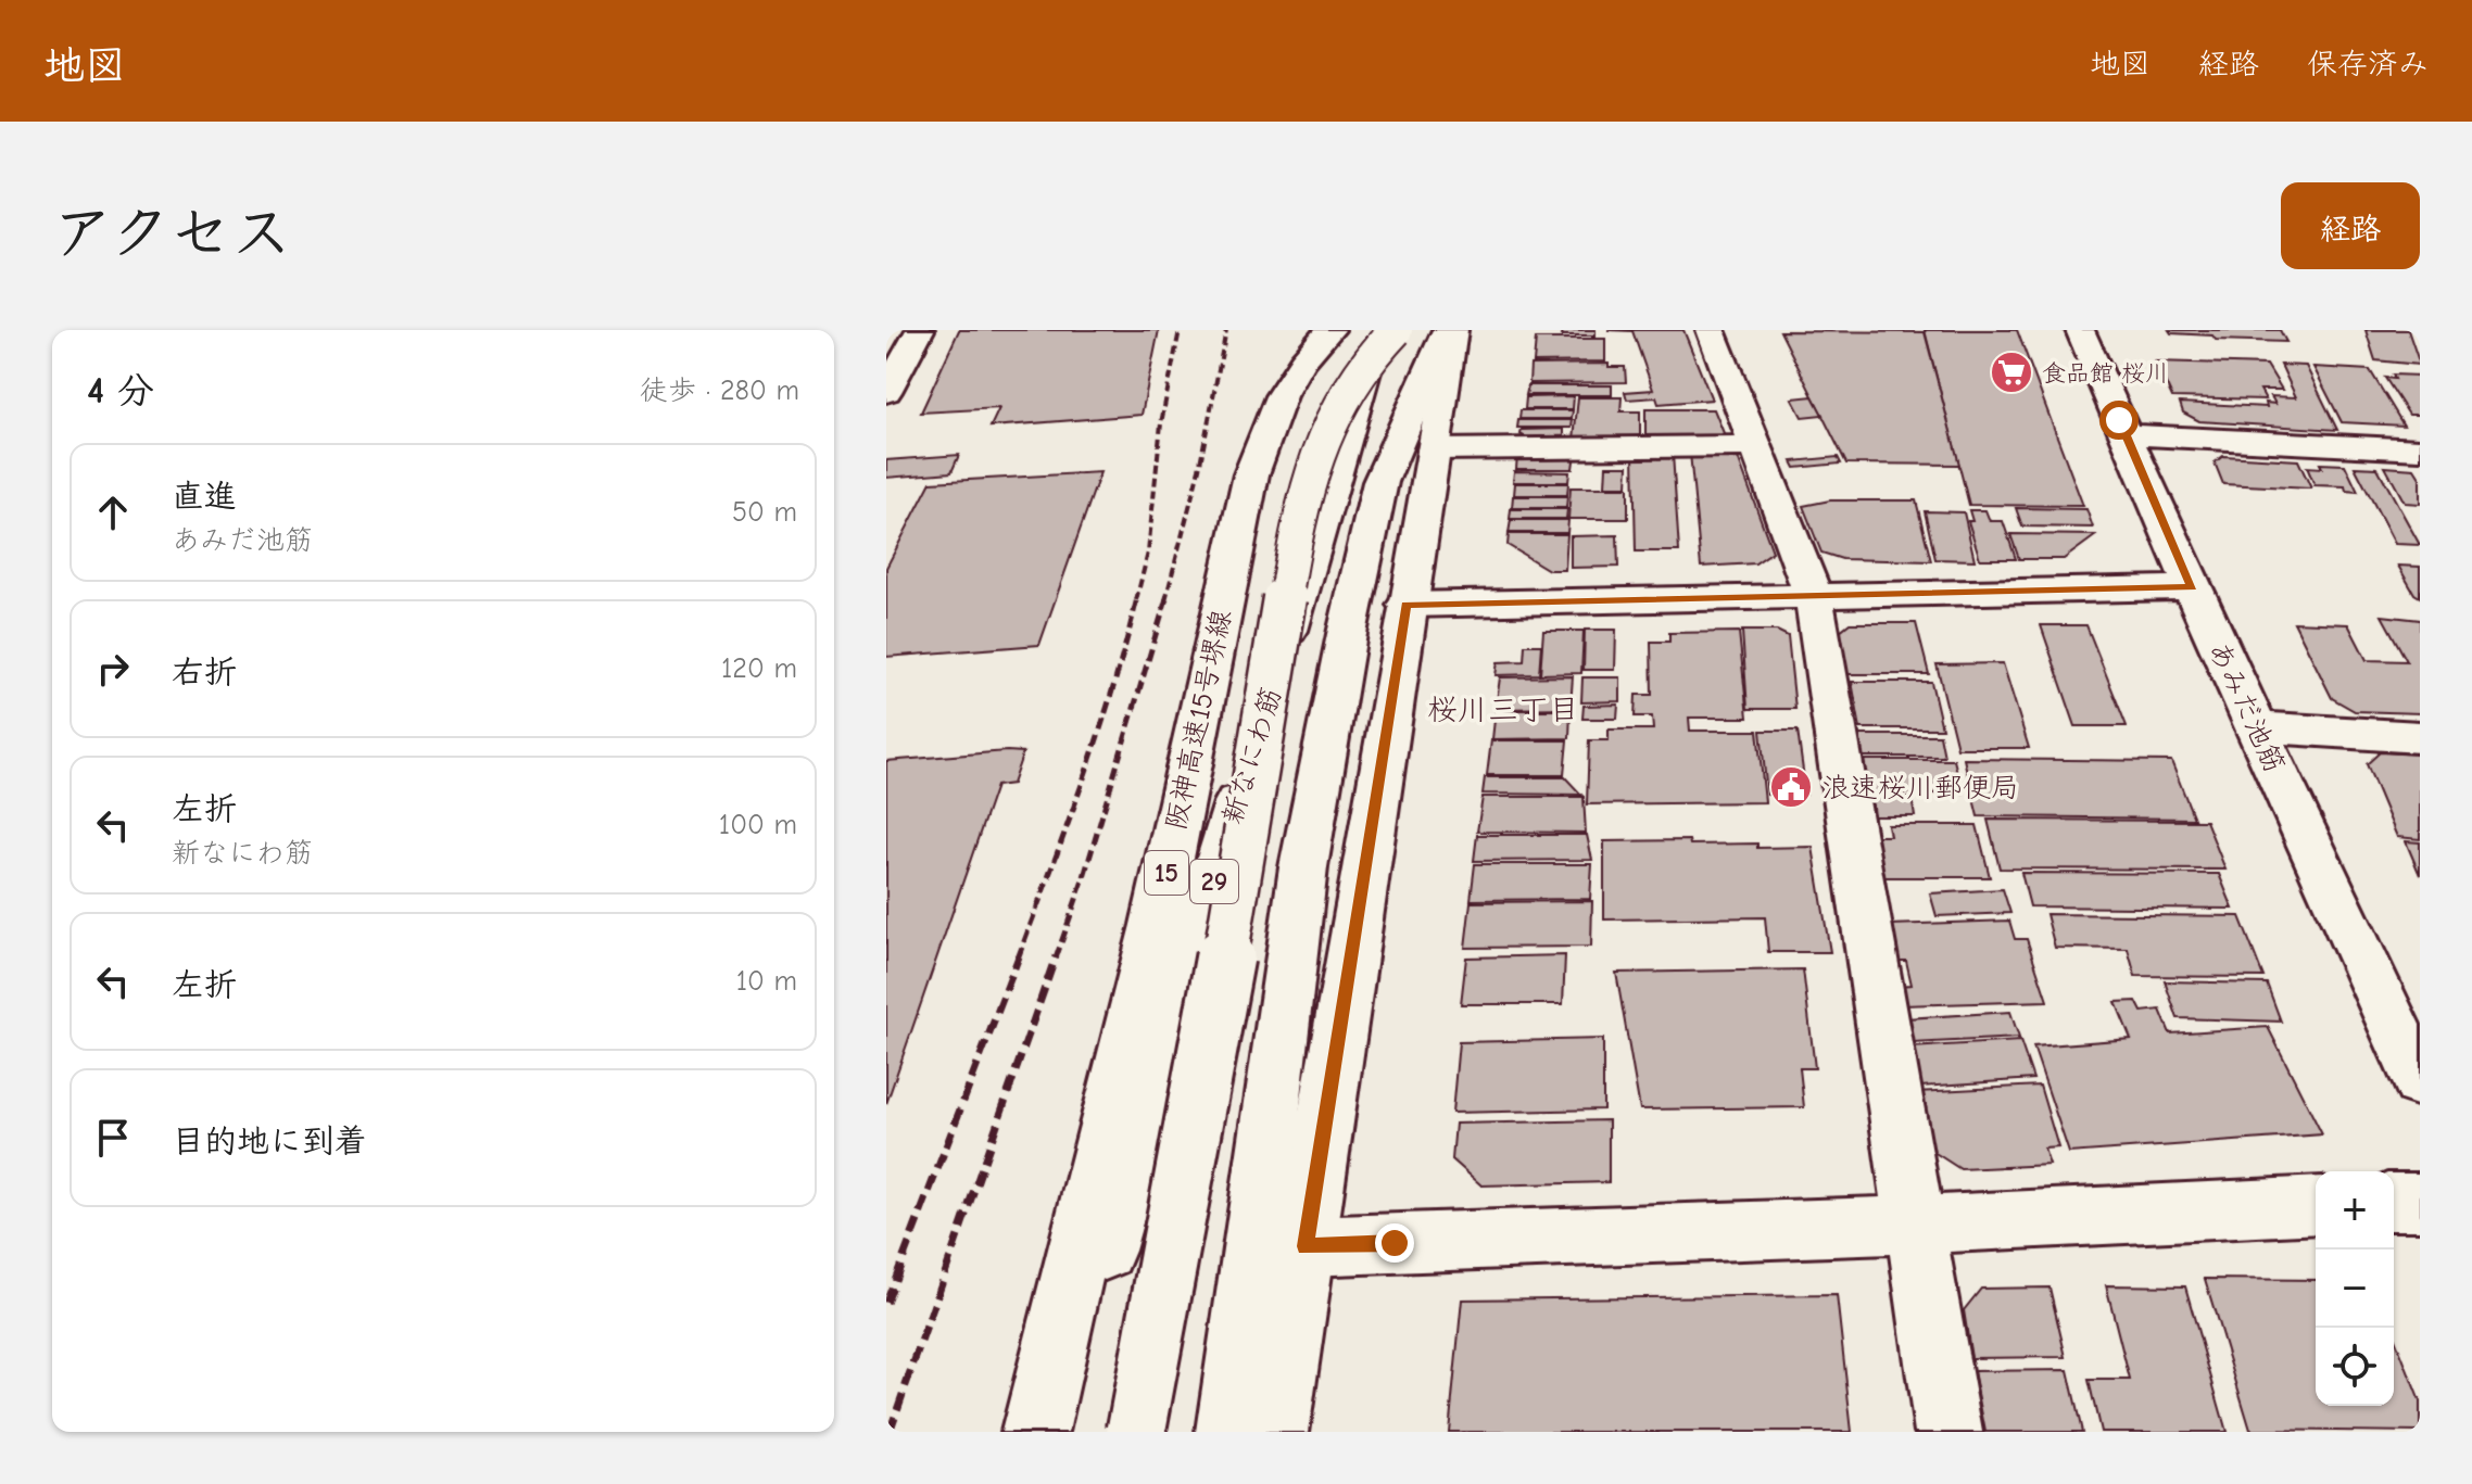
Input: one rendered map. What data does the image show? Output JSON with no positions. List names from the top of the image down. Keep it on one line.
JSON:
{"streets":{"main road":["あみだ池筋","阪神高速15号堺線","新なにわ筋","15","29"]},"districts":["桜川三丁目"],"places":{"supermarket":["食品館 桜川"],"public building":["浪速桜川郵便局"]},"page":{"header":"地図","nav":["地図","経路","保存済み"],"title":"アクセス","buttons":"経路","heading":["4 分","徒歩 · 280 m"],"list":[["直進","あみだ池筋","50 m"],["右折","120 m"],["左折","新なにわ筋","100 m"],["左折","10 m"],"目的地に到着"],"map_buttons":["+","−"]}}
